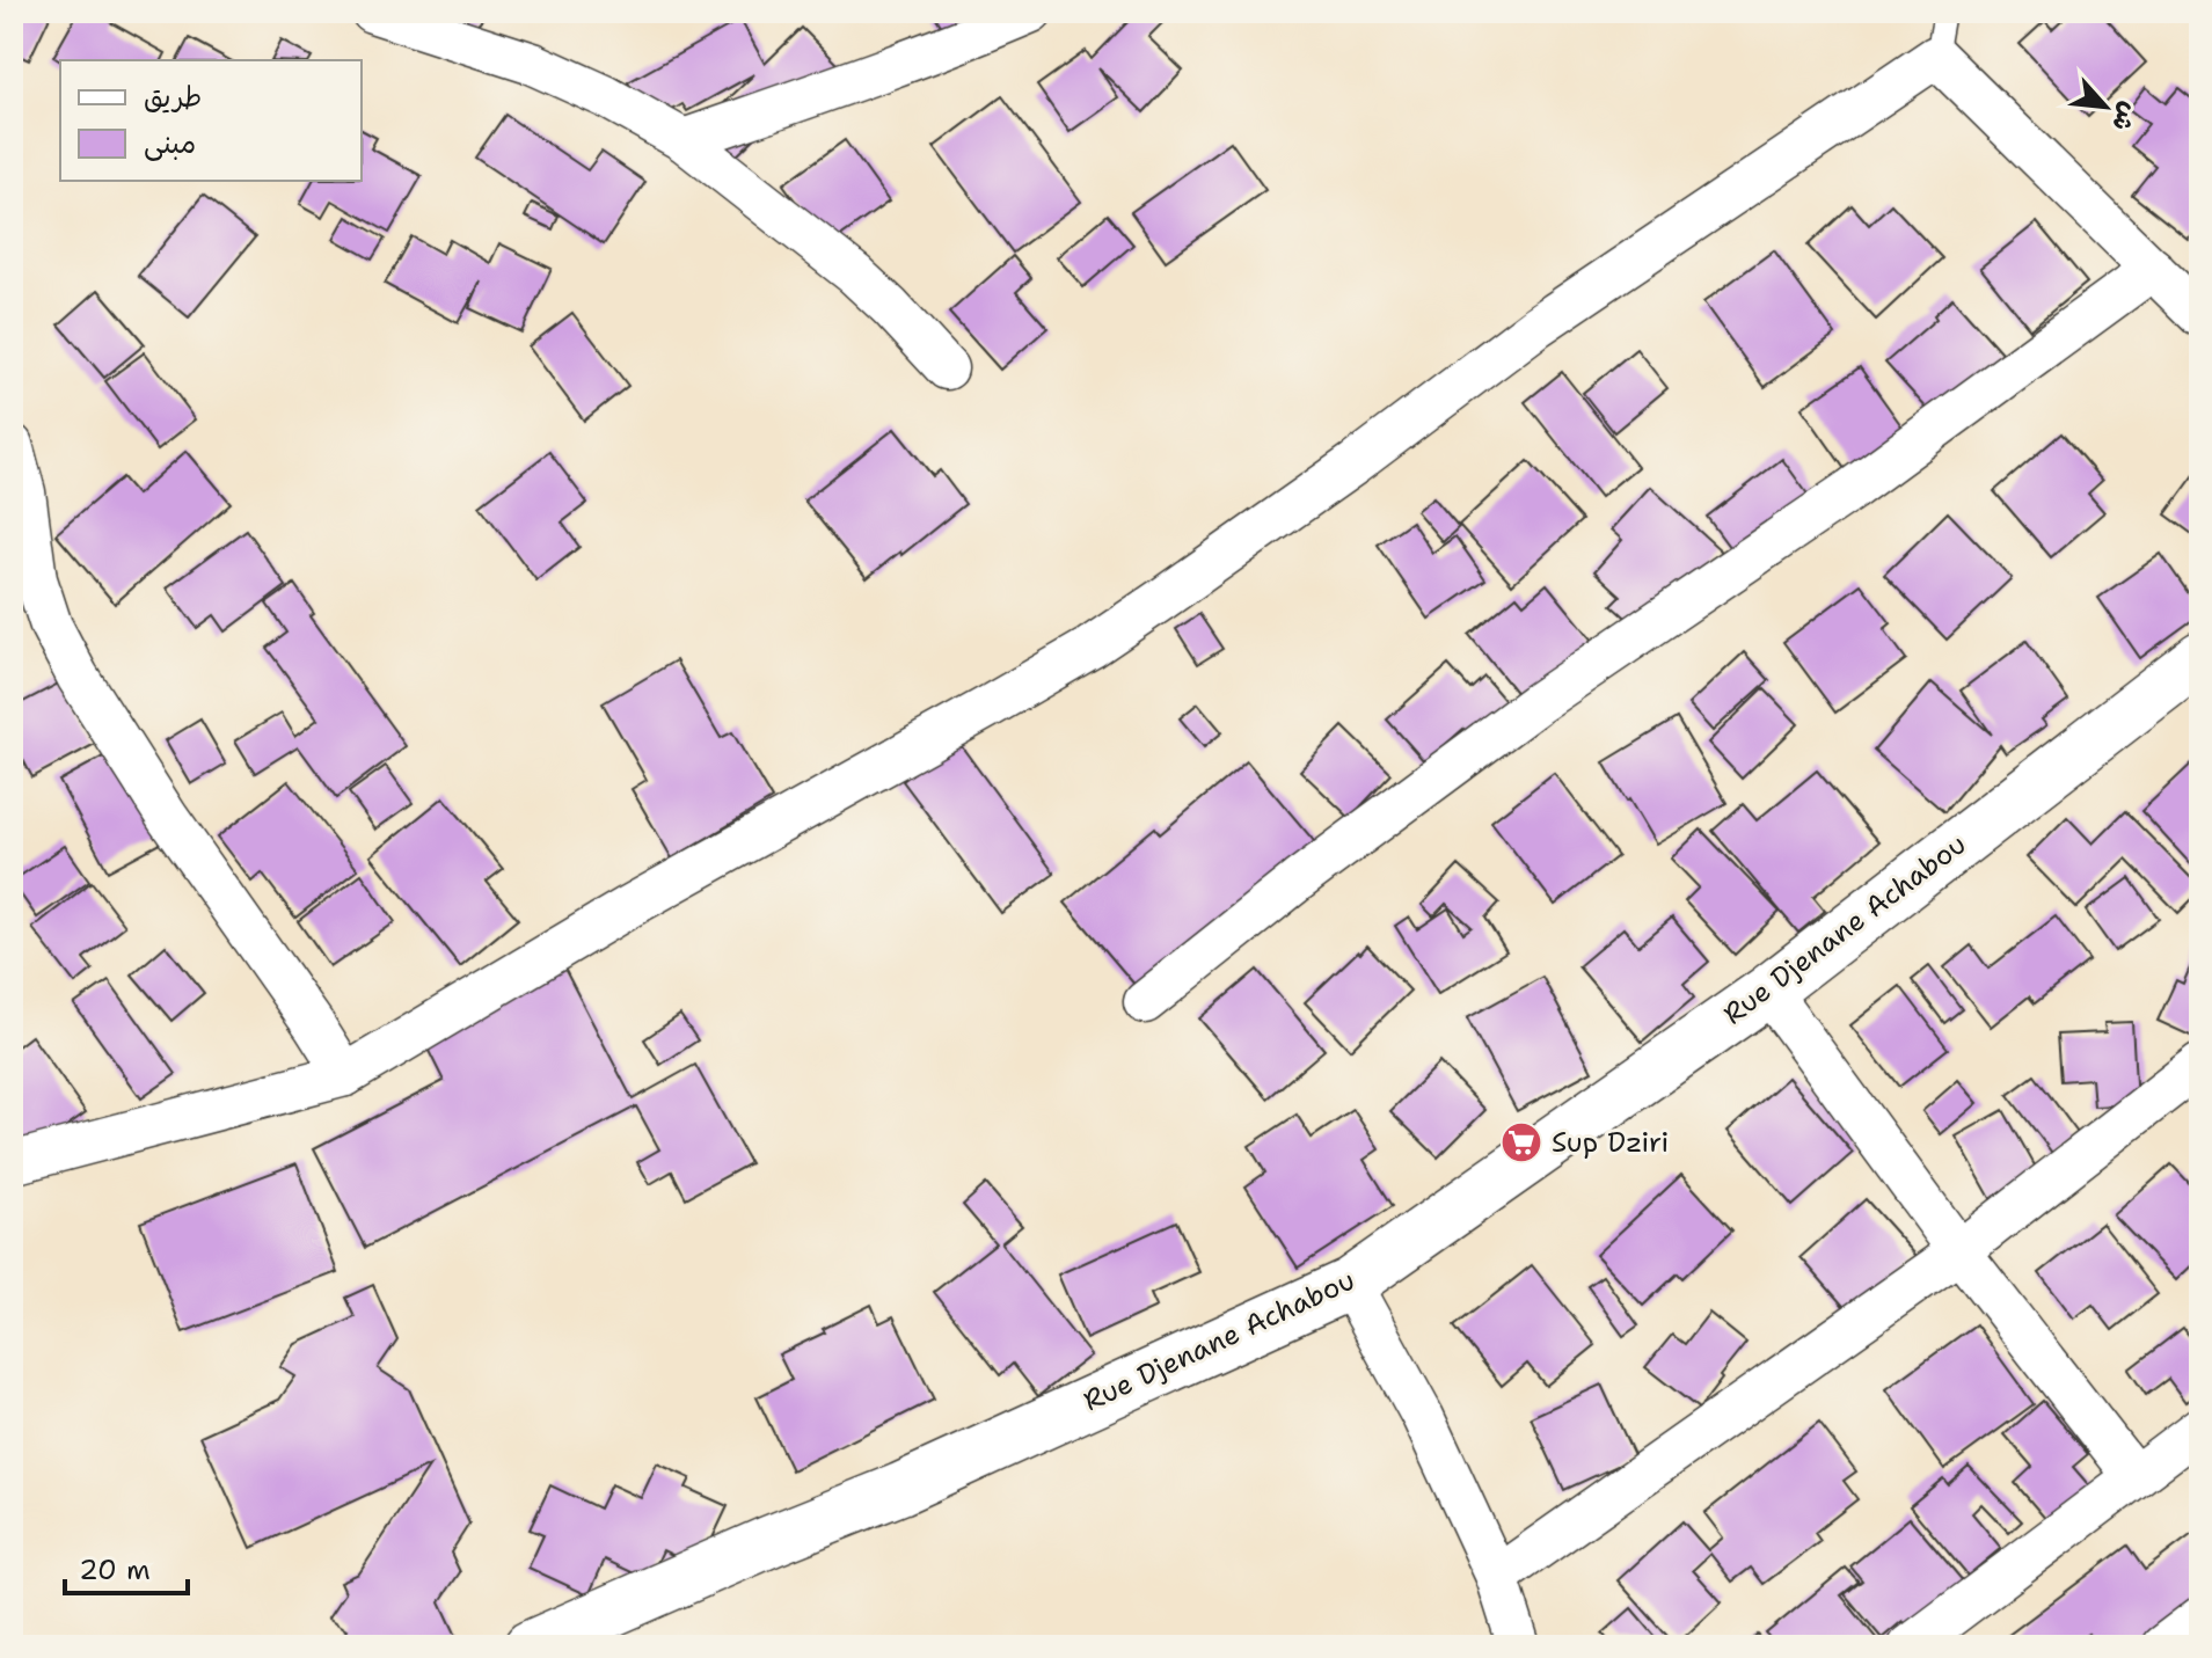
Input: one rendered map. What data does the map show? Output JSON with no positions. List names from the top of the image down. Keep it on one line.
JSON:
{"streets":{"main road":["Rue Djenane Achabou"]},"places":{"supermarket":["Sup Dziri"]},"legend":["طريق","مبنى"],"scale_bar":"20 m","north":"bottom right"}
